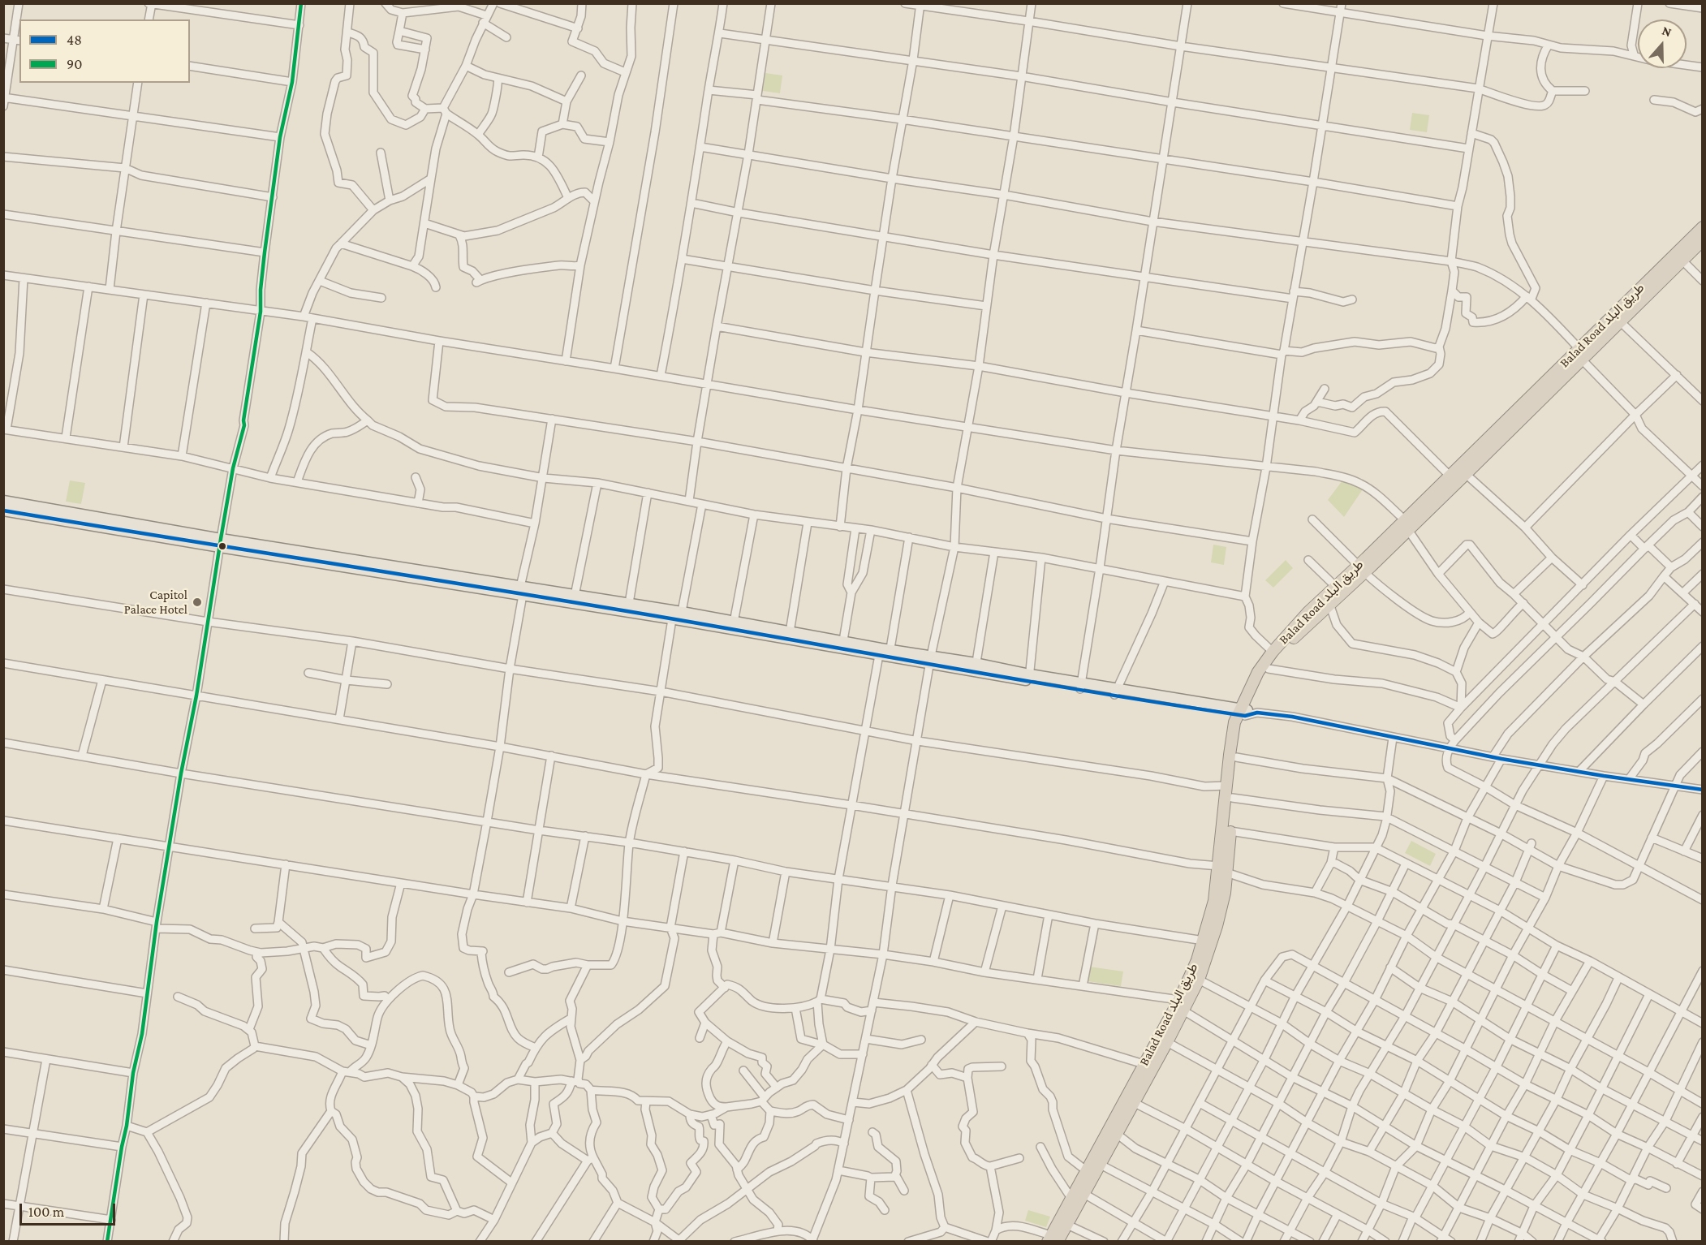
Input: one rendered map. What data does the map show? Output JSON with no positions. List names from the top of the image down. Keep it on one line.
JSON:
{"streets":{"highway":["Balad Road طريق البلد"]},"places":["Capitol Palace Hotel"],"lines":["transit line 90","transit line 48"],"legend":["48","90"],"scale_bar":"100 m","north":"top"}
